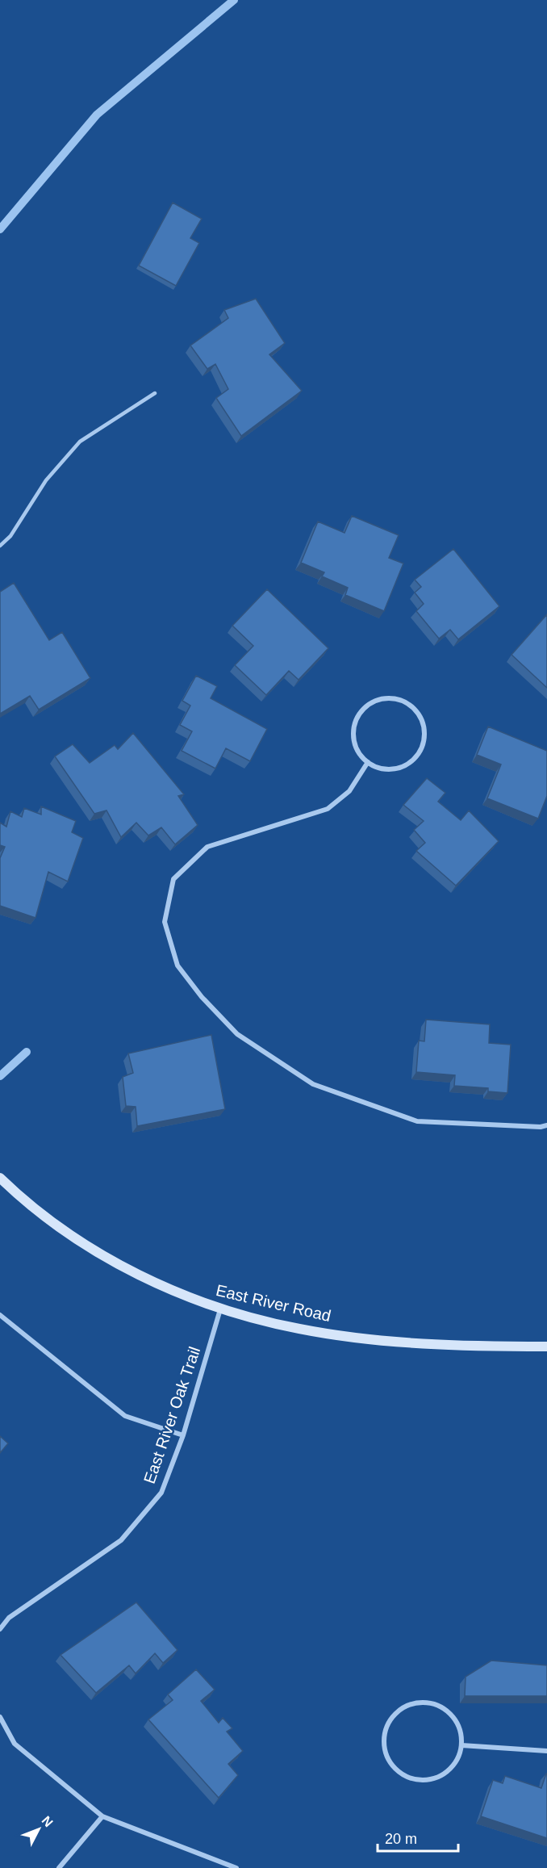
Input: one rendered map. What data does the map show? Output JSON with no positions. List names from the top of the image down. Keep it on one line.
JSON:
{"streets":{"street":["East River Road","East River Oak Trail"]},"crossings":[["East River Road","East River Oak Trail"]],"scale_bar":"20 m","north":"top right"}
